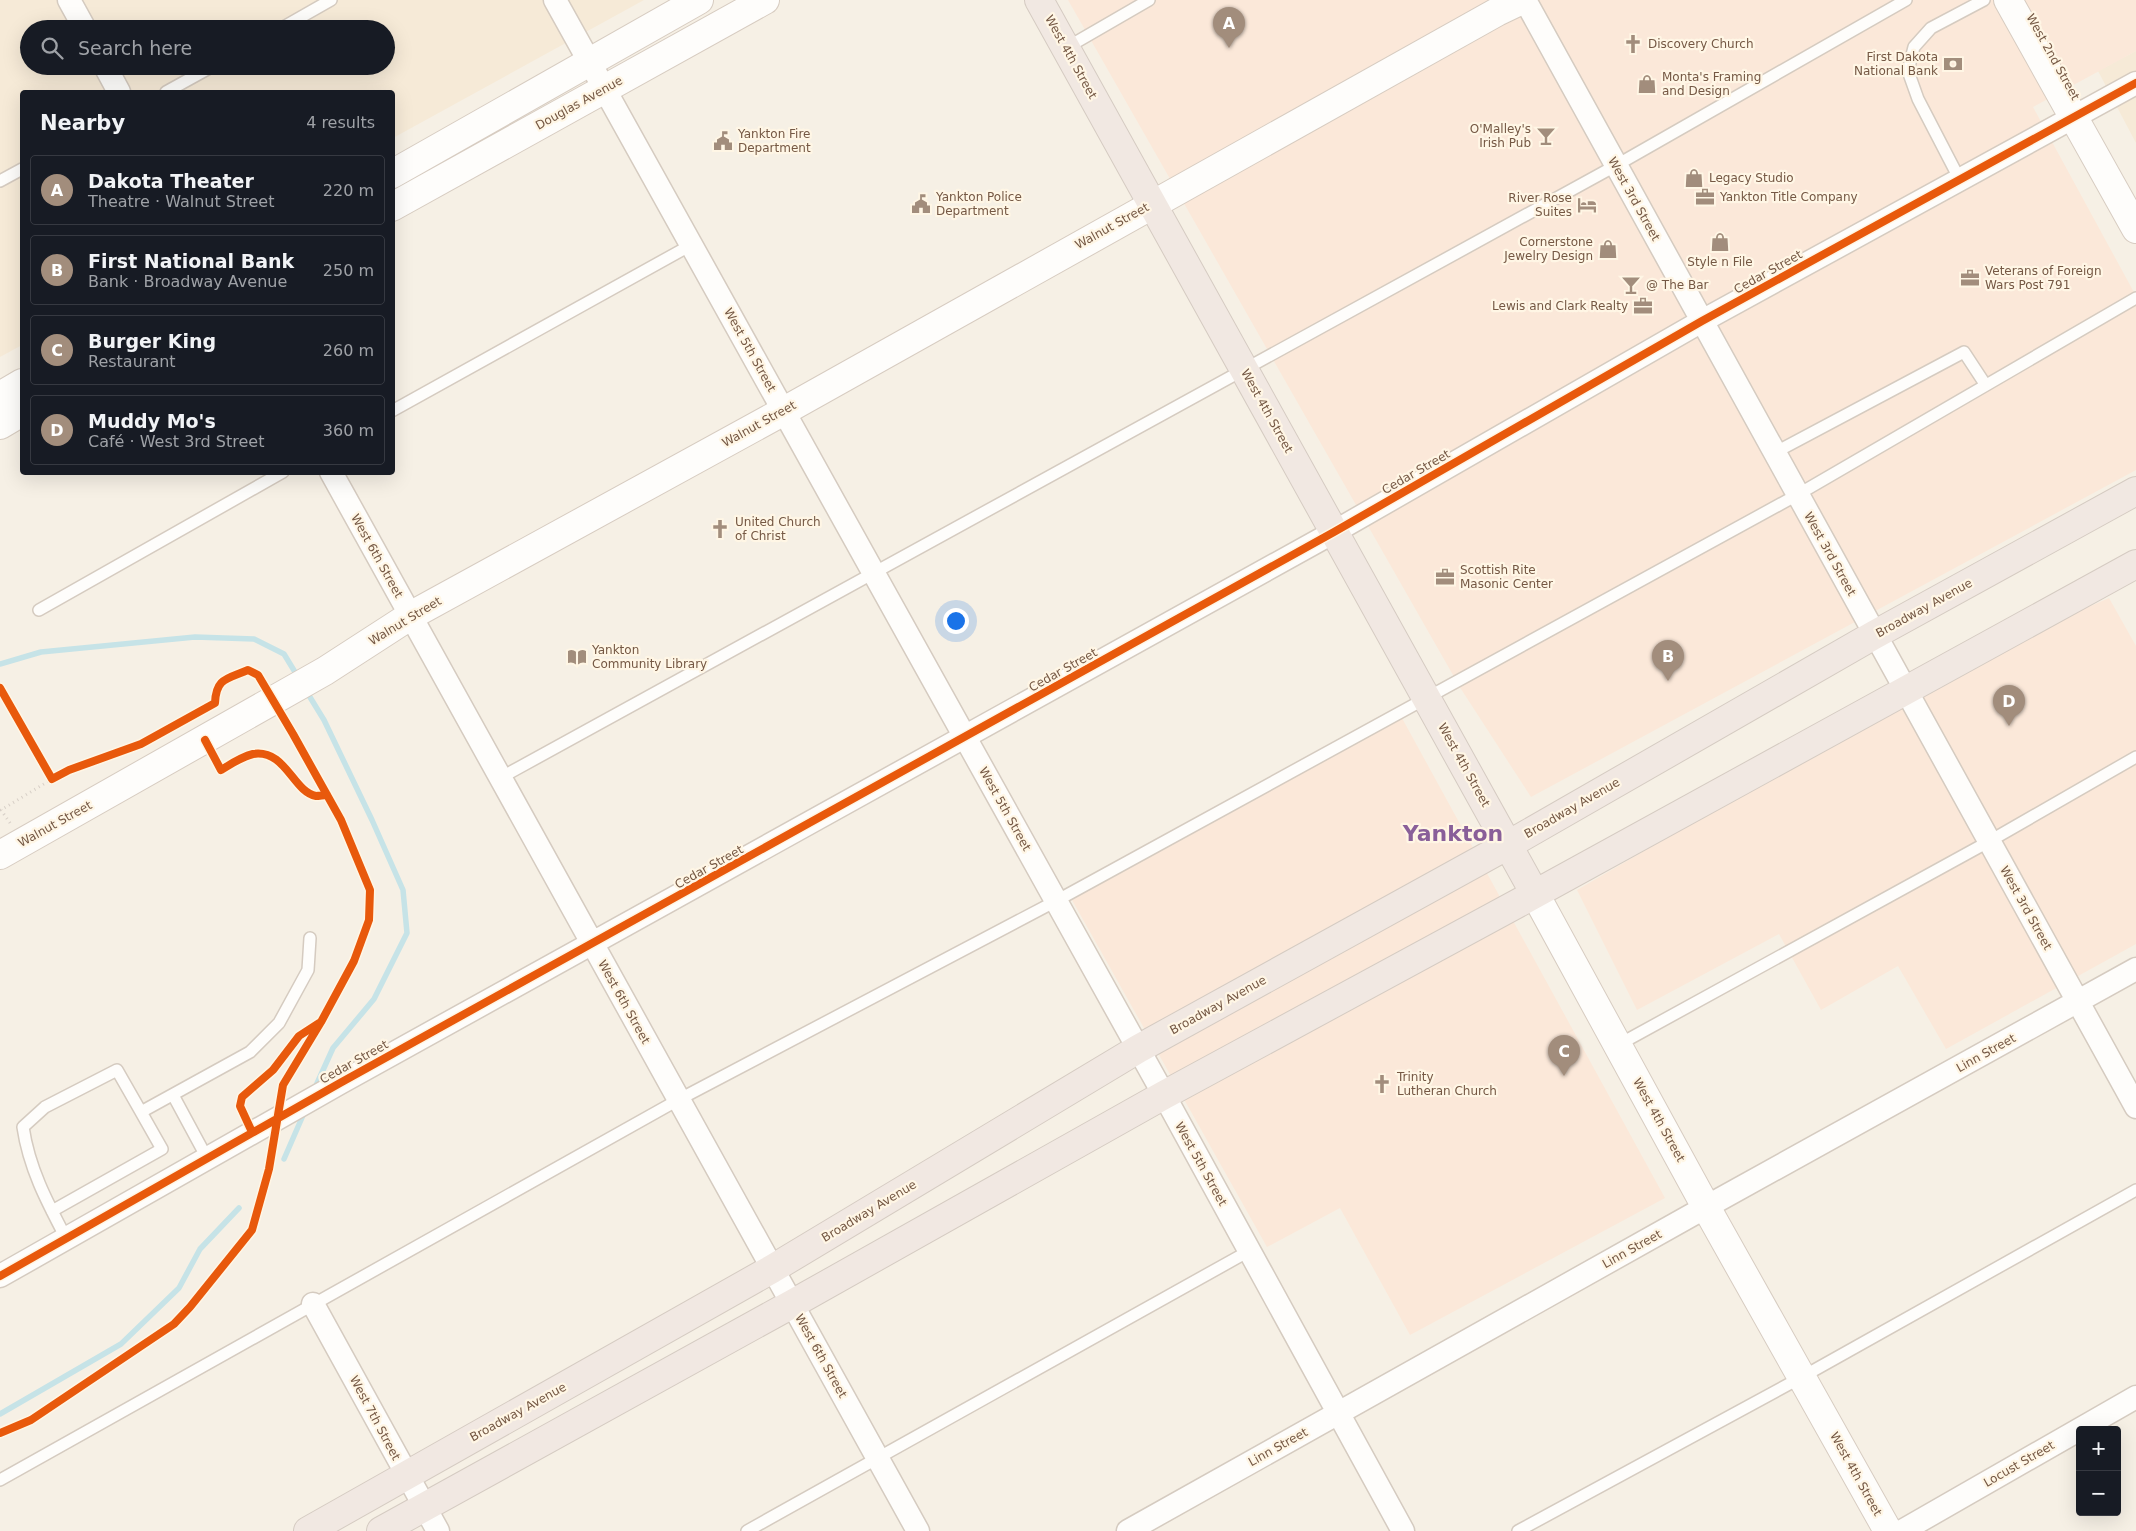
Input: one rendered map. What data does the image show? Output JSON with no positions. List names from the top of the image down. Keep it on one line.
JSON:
{"streets":{"highway":["West 4th Street","Broadway Avenue"],"street":["West 2nd Street","Douglas Avenue","West 3rd Street","Walnut Street","Cedar Street","West 5th Street","West 6th Street","Linn Street","West 7th Street","Locust Street"]},"crossings":[["West 4th Street","Walnut Street"],["West 4th Street","Cedar Street"],["West 4th Street","Broadway Avenue"],["West 4th Street","Linn Street"],["West 2nd Street","Cedar Street"],["Douglas Avenue","West 5th Street"],["West 3rd Street","Walnut Street"],["West 3rd Street","Cedar Street"],["West 3rd Street","Broadway Avenue"],["West 3rd Street","Linn Street"],["Walnut Street","West 5th Street"],["Walnut Street","West 6th Street"],["Cedar Street","West 5th Street"],["Cedar Street","West 6th Street"],["West 5th Street","Broadway Avenue"],["West 5th Street","Linn Street"],["West 6th Street","Broadway Avenue"],["Broadway Avenue","West 7th Street"]],"districts":["Yankton"],"places":{"church":["Discovery Church","United Church of Christ","Trinity Lutheran Church"],"bank":["First Dakota National Bank"],"shop":["Monta's Framing and Design","Legacy Studio","Style n File","Cornerstone Jewelry Design"],"bar":["O'Malley's Irish Pub","@ The Bar"],"public building":["Yankton Fire Department","Yankton Police Department"],"office":["Yankton Title Company","Veterans of Foreign Wars Post 791","Lewis and Clark Realty","Scottish Rite Masonic Center"],"hotel":["River Rose Suites"],"library":["Yankton Community Library"]},"page":{"pins":["A","B","D","C"],"search":"Search here","heading":["Nearby","4 results"],"list":[{"mark":"A","name":"Dakota Theater","note":"Theatre · Walnut Street","value":"220 m"},{"mark":"B","name":"First National Bank","note":"Bank · Broadway Avenue","value":"250 m"},{"mark":"C","name":"Burger King","note":"Restaurant","value":"260 m"},{"mark":"D","name":"Muddy Mo's","note":"Café · West 3rd Street","value":"360 m"}],"map_buttons":["+","−"]}}
